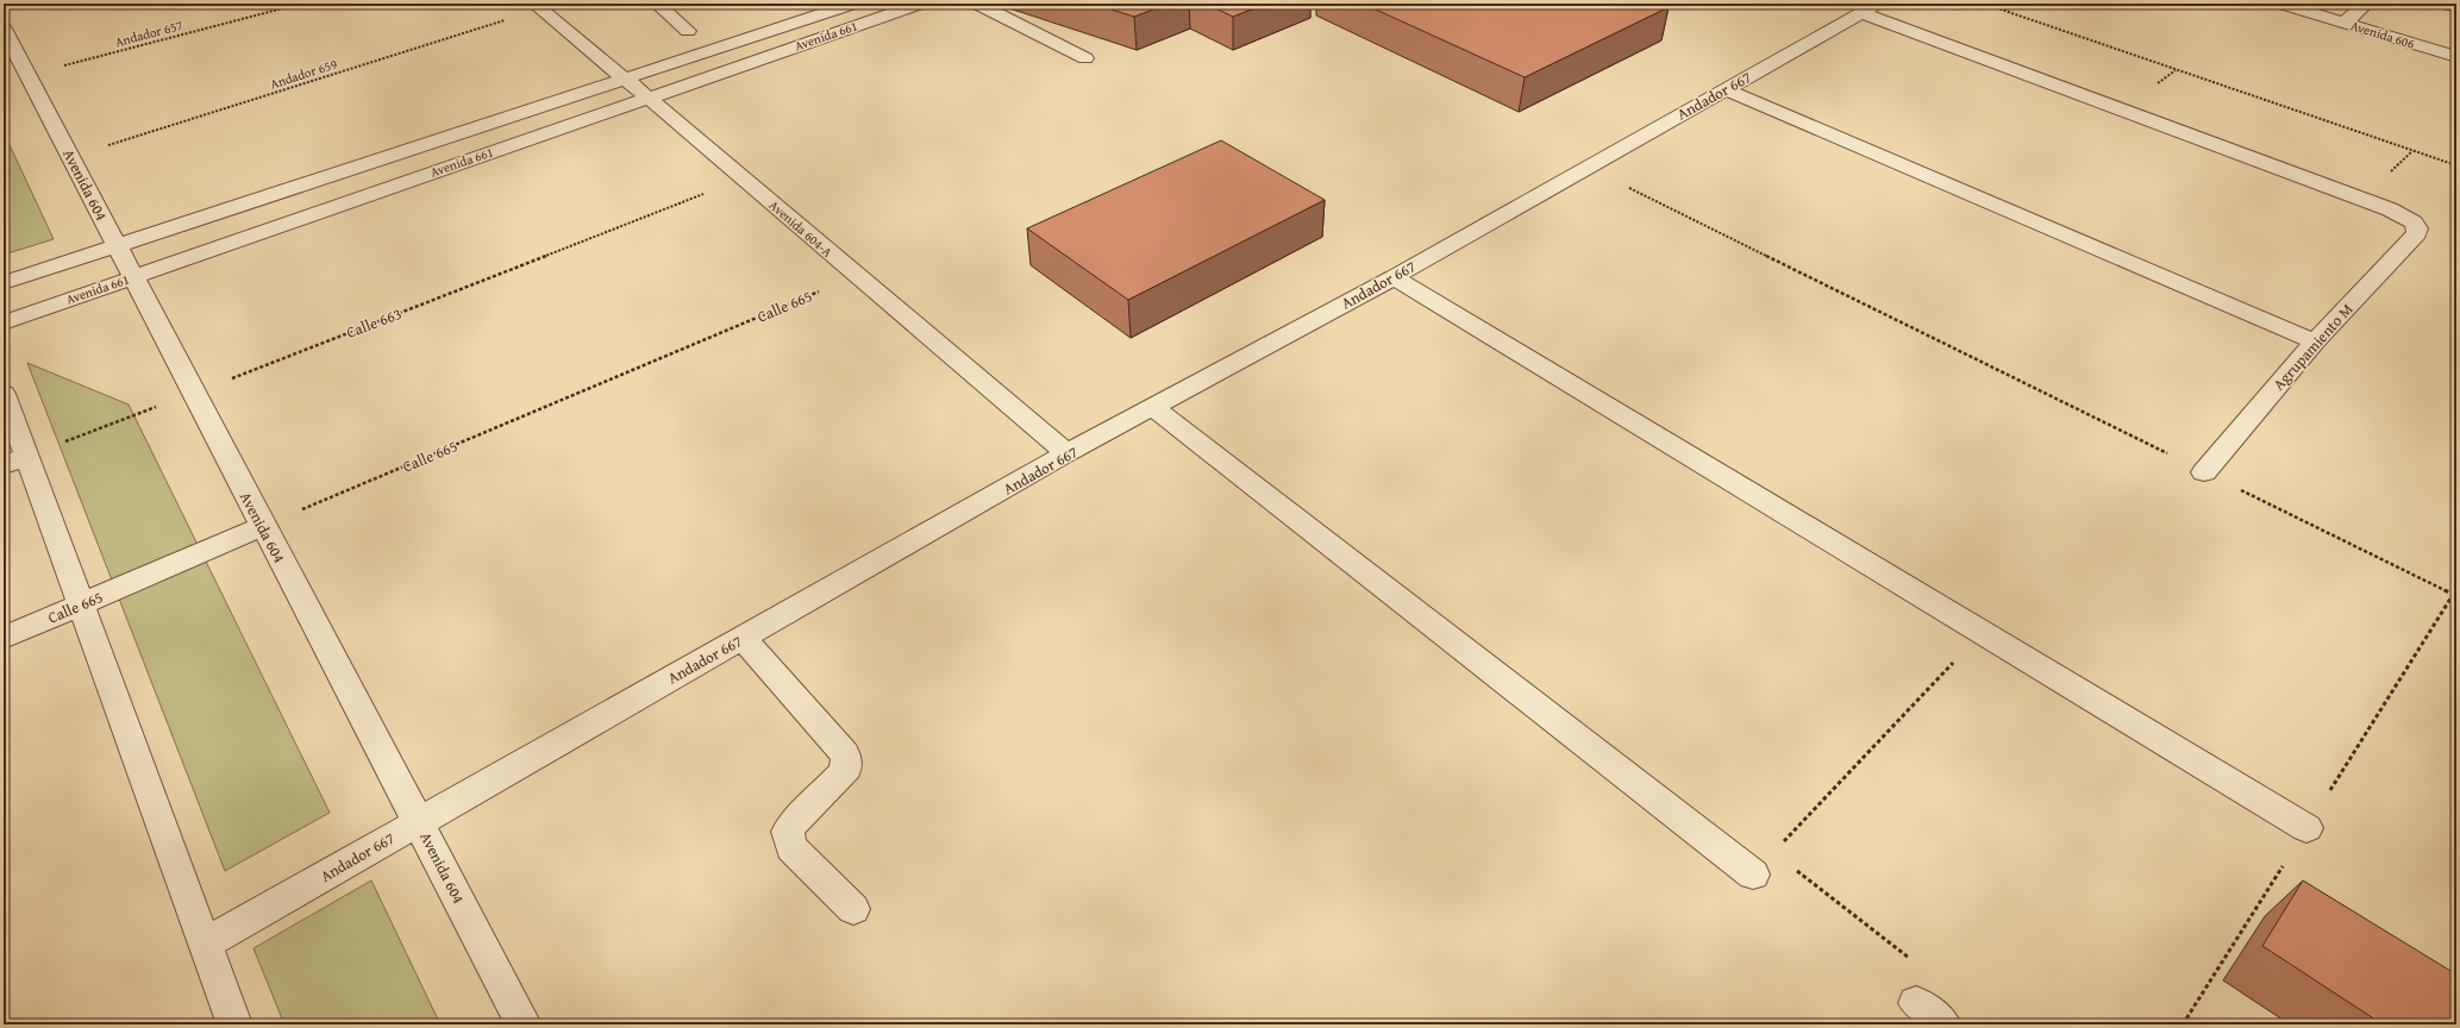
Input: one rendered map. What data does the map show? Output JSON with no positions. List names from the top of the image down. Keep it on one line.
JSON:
{"streets":{"street":["Avenida 606","Avenida 661","Andador 667","Avenida 604","Avenida 604-A","Calle 665","Agrupamiento M"],"path":["Andador 657","Andador 659","Calle 663"]},"crossings":[["Andador 657","Avenida 604"],["Avenida 661","Avenida 604"],["Avenida 661","Avenida 604-A"],["Andador 659","Avenida 604"],["Andador 659","Avenida 604-A"],["Andador 667","Avenida 604"],["Andador 667","Avenida 604-A"],["Andador 667","Agrupamiento M"],["Avenida 604","Calle 665"],["Avenida 604","Calle 663"],["Avenida 604-A","Calle 665"],["Avenida 604-A","Calle 663"]]}
